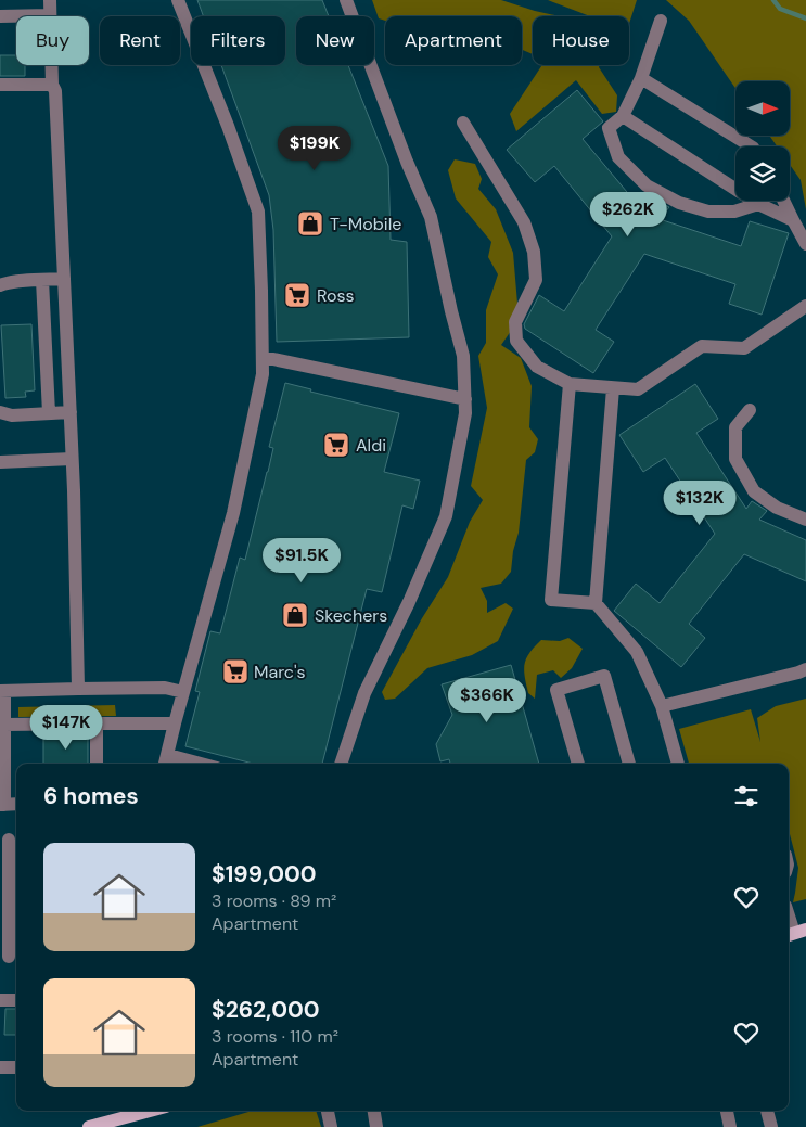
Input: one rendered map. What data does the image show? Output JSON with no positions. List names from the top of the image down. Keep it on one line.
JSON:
{"places":{"shop":["T-Mobile","Skechers"],"supermarket":["Ross","Aldi","Marc's"]},"north":"right","page":{"chip":["Buy","Rent","Filters","New","Apartment","House"],"price":["$199K","$262K","$132K","$91.5K","$366K","$147K"],"heading":"6 homes","list":[{"name":"$199,000","note":"3 rooms · 89 m² · Apartment"},{"name":"$262,000","note":"3 rooms · 110 m² · Apartment"}]}}
